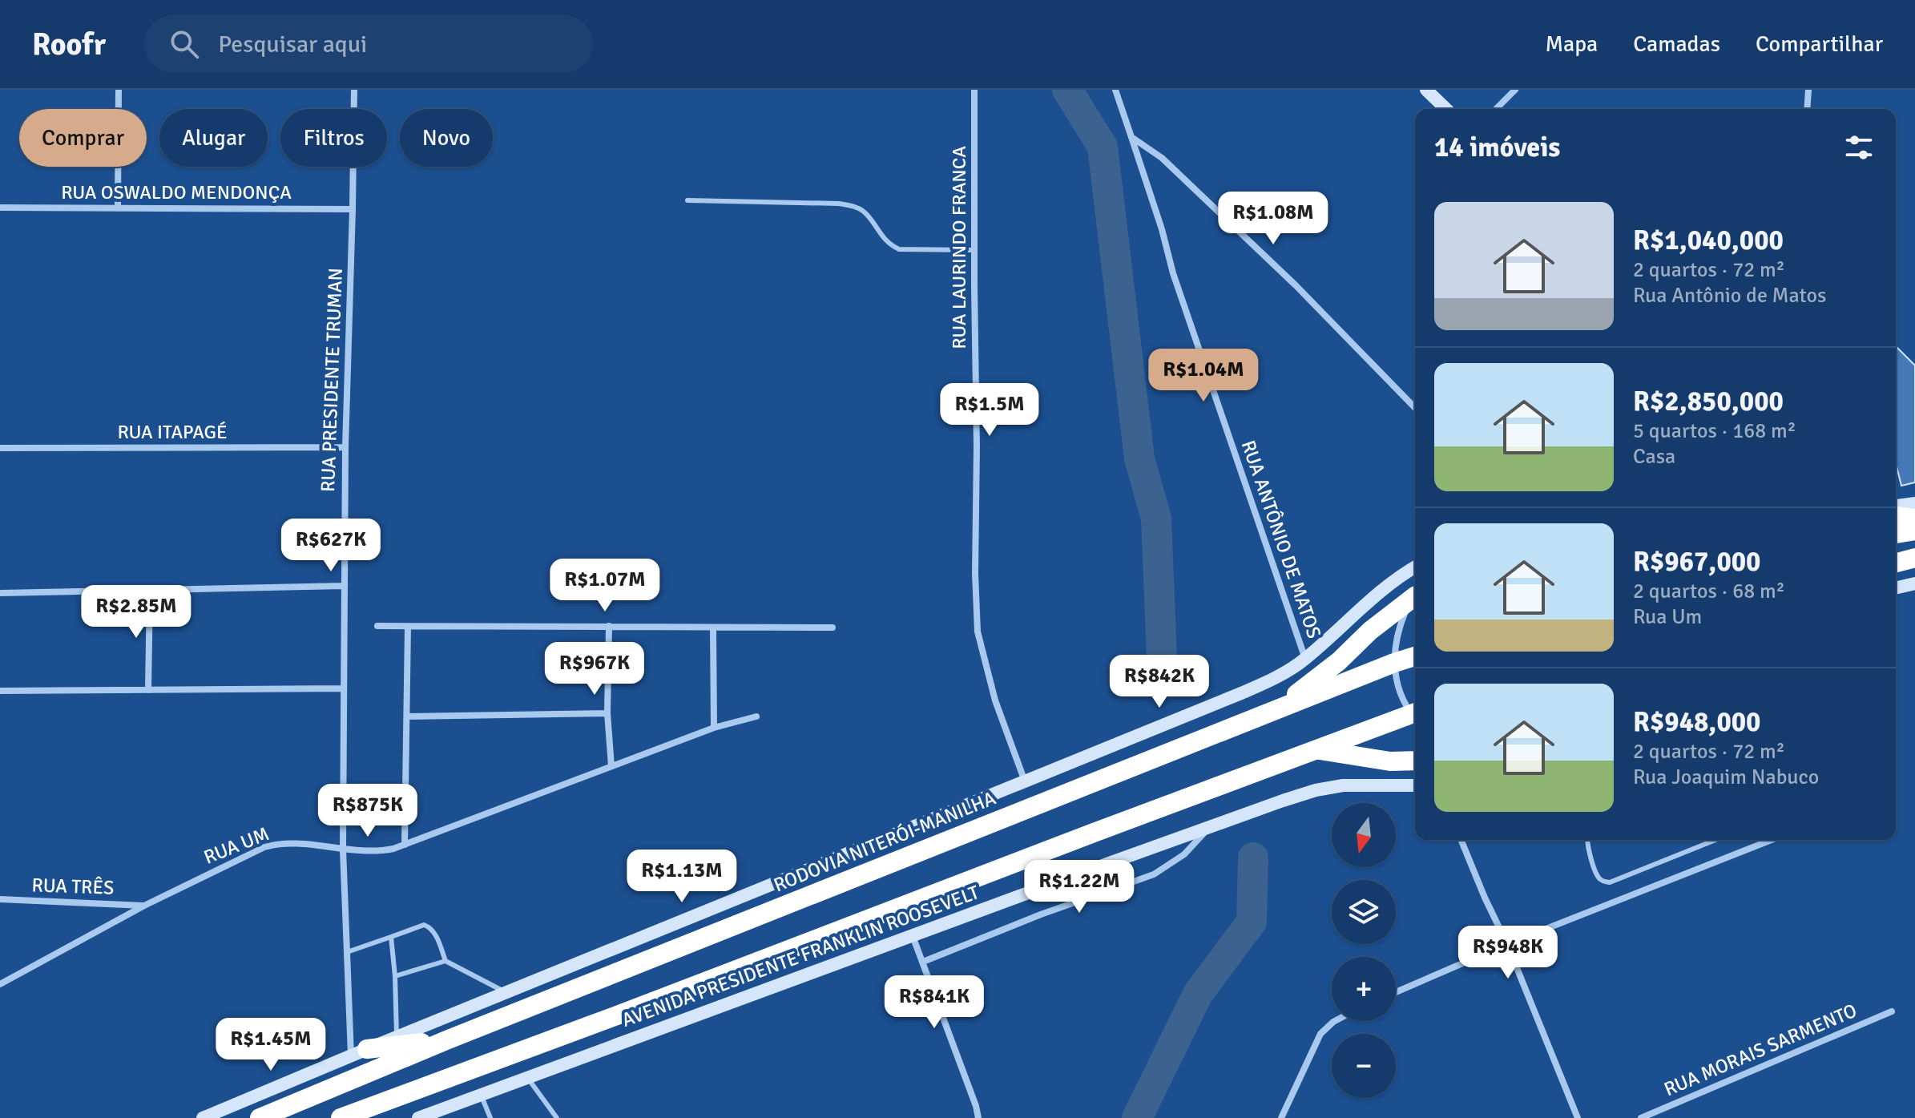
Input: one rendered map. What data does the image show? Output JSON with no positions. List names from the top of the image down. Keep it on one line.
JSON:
{"streets":{"highway":["RODOVIA NITERÓI-MANILHA"],"street":["RUA OSWALDO MENDONÇA","RUA LAURINDO FRANCA","RUA PRESIDENTE TRUMAN","RUA ITAPAGÉ","RUA ANTÔNIO DE MATOS","RUA UM","RUA TRÊS","AVENIDA PRESIDENTE FRANKLIN ROOSEVELT","RUA MORAIS SARMENTO"]},"crossings":[["RUA OSWALDO MENDONÇA","RUA PRESIDENTE TRUMAN"],["RUA PRESIDENTE TRUMAN","RUA ITAPAGÉ"],["RUA PRESIDENTE TRUMAN","RUA UM"],["RUA UM","RUA TRÊS"]],"north":"bottom","page":{"header":"Roofr","search":"Pesquisar aqui","nav":["Mapa","Camadas","Compartilhar"],"chip":["Comprar","Alugar","Filtros","Novo"],"heading":"14 imóveis","list":[{"name":"R$1,040,000","note":"2 quartos · 72 m² · Rua Antônio de Matos"},{"name":"R$2,850,000","note":"5 quartos · 168 m² · Casa"},{"name":"R$967,000","note":"2 quartos · 68 m² · Rua Um"},{"name":"R$948,000","note":"2 quartos · 72 m² · Rua Joaquim Nabuco"}],"price":["R$1.08M","R$1.04M","R$1.5M","R$627K","R$1.07M","R$2.85M","R$967K","R$842K","R$875K","R$1.13M","R$1.22M","R$948K","R$841K","R$1.45M"],"map_buttons":["+","−"]}}
